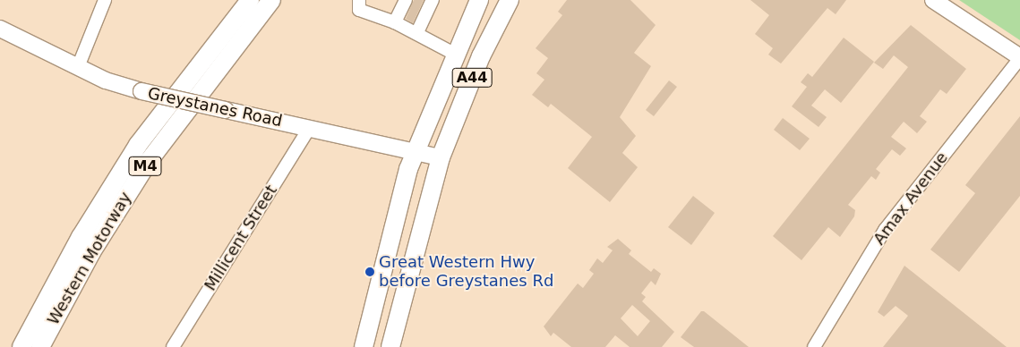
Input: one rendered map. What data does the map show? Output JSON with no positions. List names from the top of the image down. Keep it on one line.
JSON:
{"streets":{"highway":["A44","M4","Western Motorway"],"main road":["Greystanes Road"],"street":["Amax Avenue","Millicent Street"]},"crossings":[["A44","Greystanes Road"],["Greystanes Road","Millicent Street"]],"places":["Great Western Hwy before Greystanes Rd"]}
